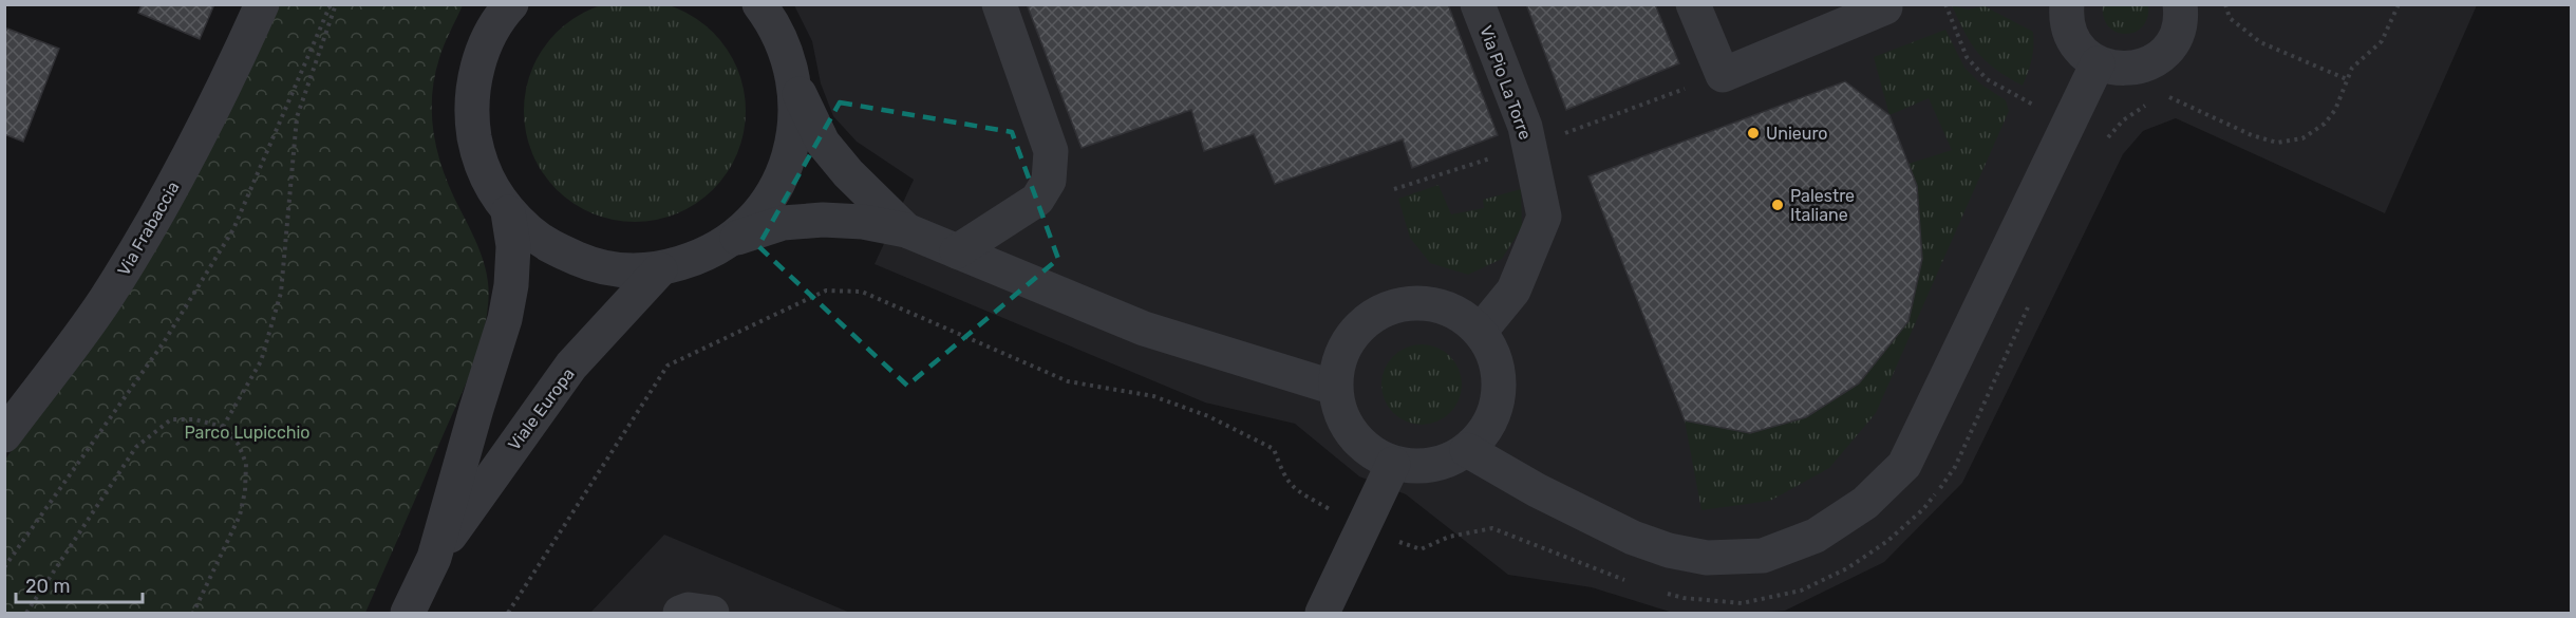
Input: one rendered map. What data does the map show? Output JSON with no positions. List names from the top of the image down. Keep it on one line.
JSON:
{"streets":{"street":["Via Pio La Torre","Via Frabaccia","Viale Europa"]},"parks":["Parco Lupicchio"],"places":["Unieuro","Palestre Italiane"],"scale_bar":"20 m"}
